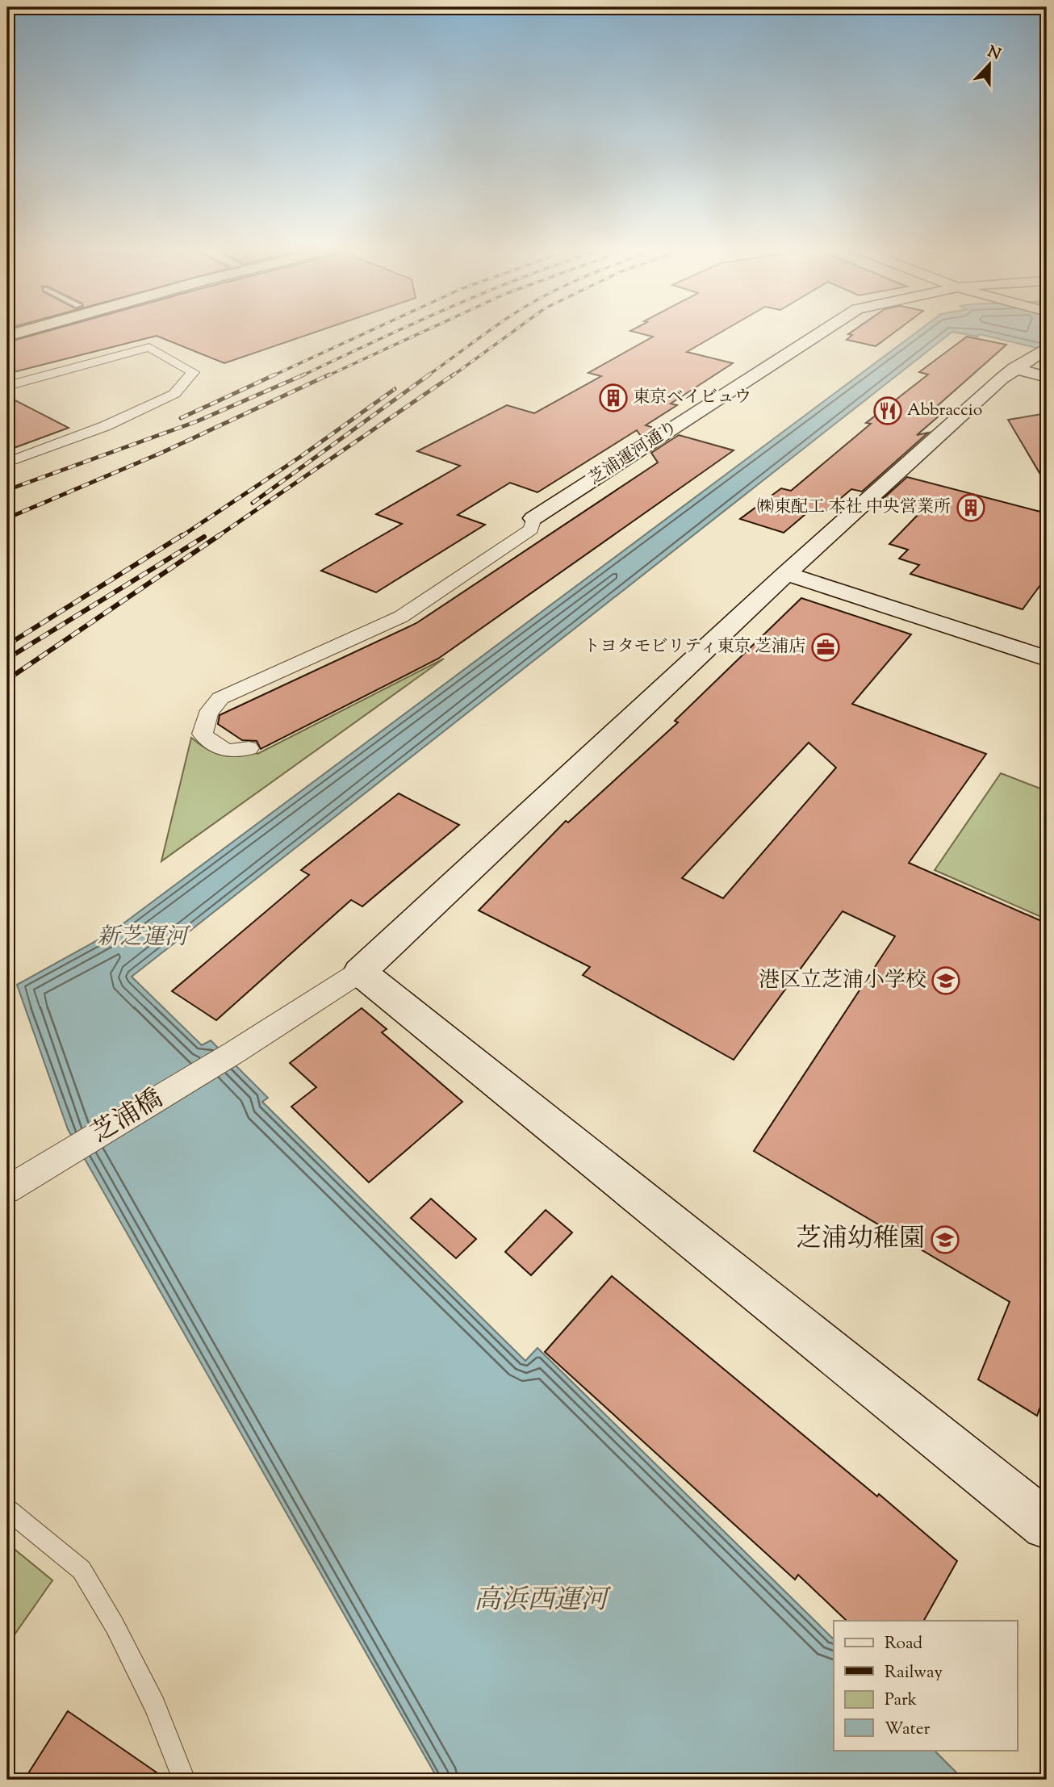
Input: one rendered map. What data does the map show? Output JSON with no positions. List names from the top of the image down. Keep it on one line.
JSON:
{"streets":{"street":["芝浦運河通り","芝浦橋"]},"water":["新芝運河","高浜西運河"],"places":{"building":["東京ベイビュウ","㈱東配工 本社 中央営業所"],"restaurant":["Abbraccio"],"office":["トヨタモビリティ東京 芝浦店"],"school or university":["港区立芝浦小学校","芝浦幼稚園"]},"legend":["Road","Railway","Park","Water"],"north":"top"}
